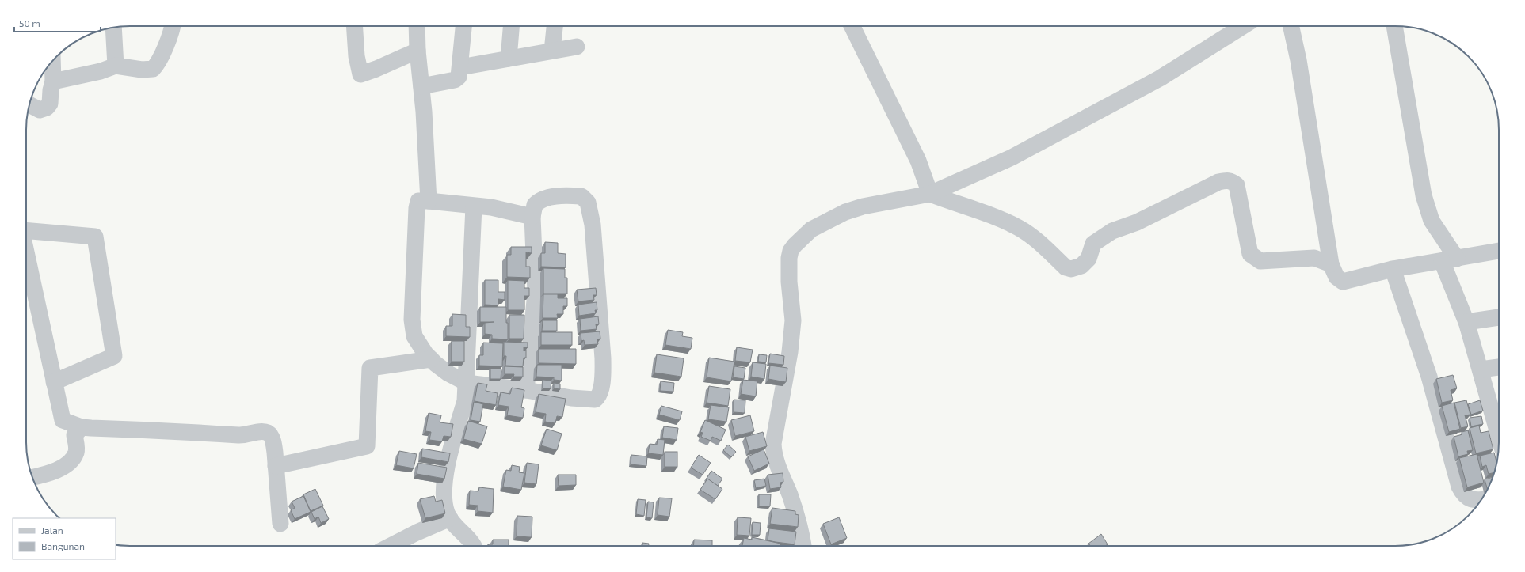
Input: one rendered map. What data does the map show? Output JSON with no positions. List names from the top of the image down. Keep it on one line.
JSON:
{"legend":["Jalan","Bangunan"],"scale_bar":"50 m"}
